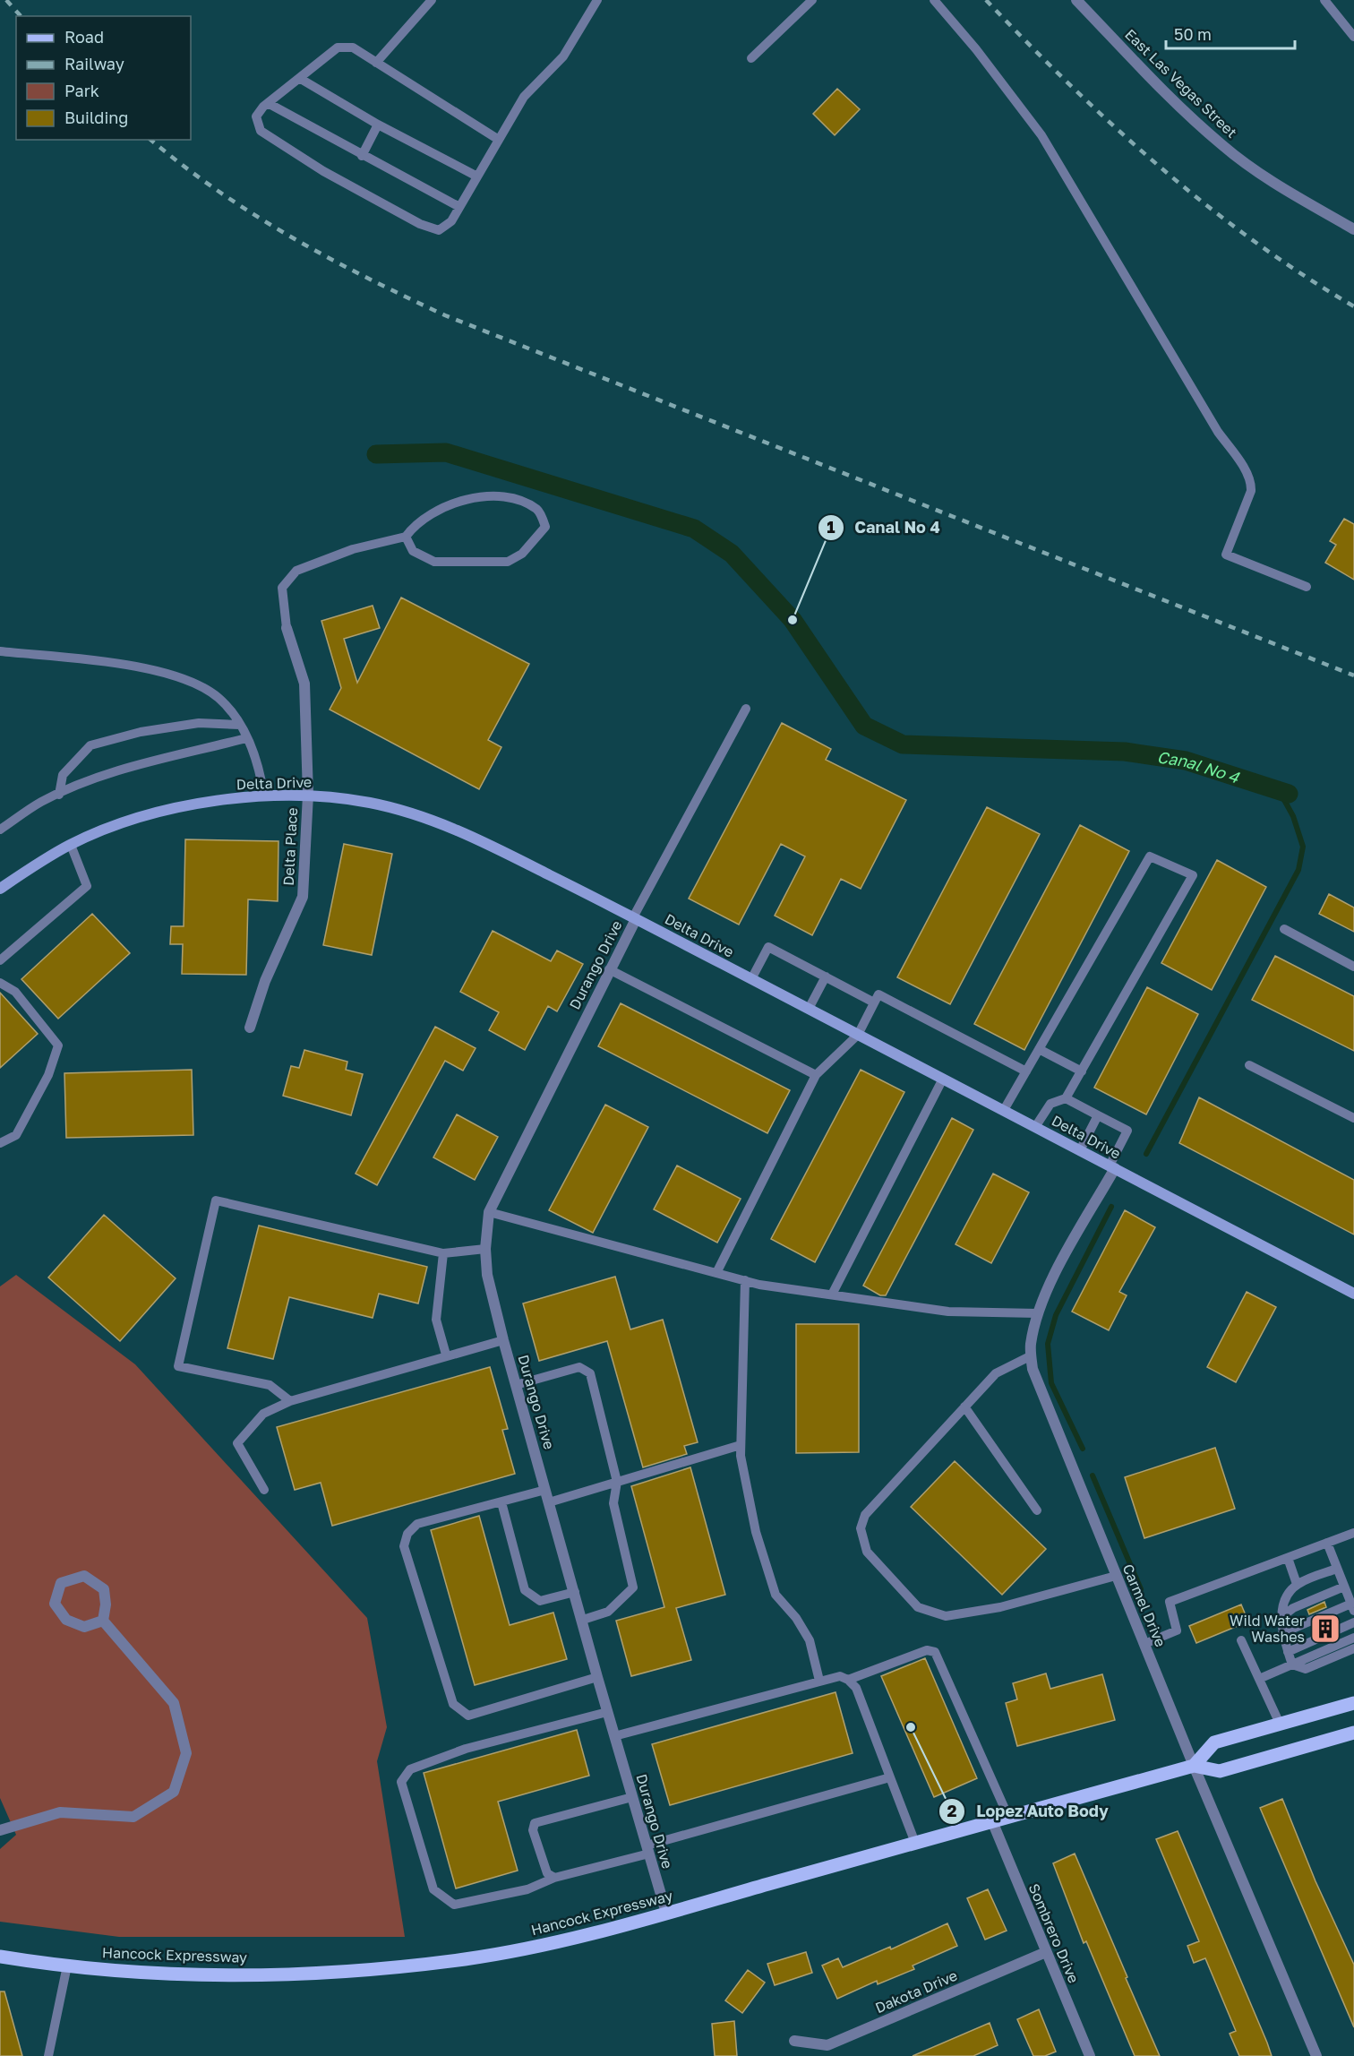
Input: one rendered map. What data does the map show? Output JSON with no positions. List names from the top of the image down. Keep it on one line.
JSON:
{"streets":{"main road":["Delta Drive","Hancock Expressway"],"street":["East Las Vegas Street","Delta Place","Durango Drive","Carmel Drive","Sombrero Drive","Dakota Drive"]},"crossings":[["Delta Drive","Delta Place"],["Delta Drive","Durango Drive"],["Delta Drive","Carmel Drive"],["Durango Drive","Hancock Expressway"],["Carmel Drive","Hancock Expressway"],["Hancock Expressway","Sombrero Drive"],["Sombrero Drive","Dakota Drive"]],"water":["Canal No 4"],"places":{"other":["Canal No 4","Lopez Auto Body"],"building":["Wild Water Washes"]},"legend":["Road","Railway","Park","Building"],"scale_bar":"50 m"}
